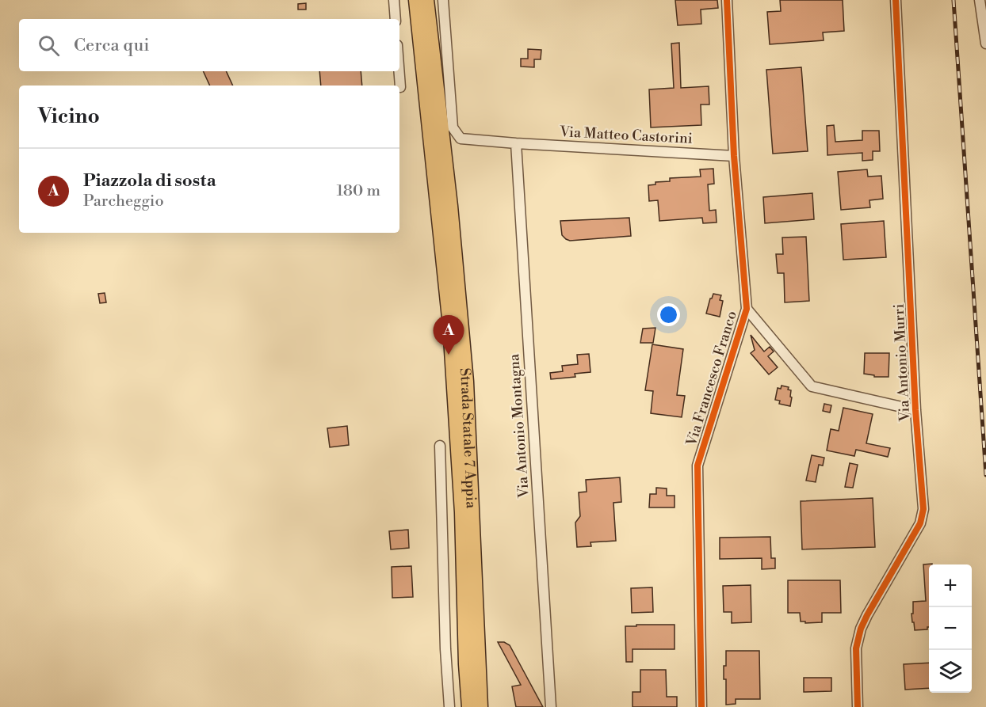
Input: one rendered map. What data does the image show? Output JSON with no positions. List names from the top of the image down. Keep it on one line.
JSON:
{"streets":{"highway":["Strada Statale 7 Appia"],"street":["Via Matteo Castorini","Via Antonio Murri","Via Francesco Franco","Via Antonio Montagna"]},"crossings":[["Via Matteo Castorini","Via Francesco Franco"],["Via Matteo Castorini","Via Antonio Montagna"]],"page":{"search":"Cerca qui","heading":"Vicino","list":[{"mark":"A","name":"Piazzola di sosta","note":"Parcheggio","value":"180 m"}],"pins":"A","map_buttons":["+","−"]}}
